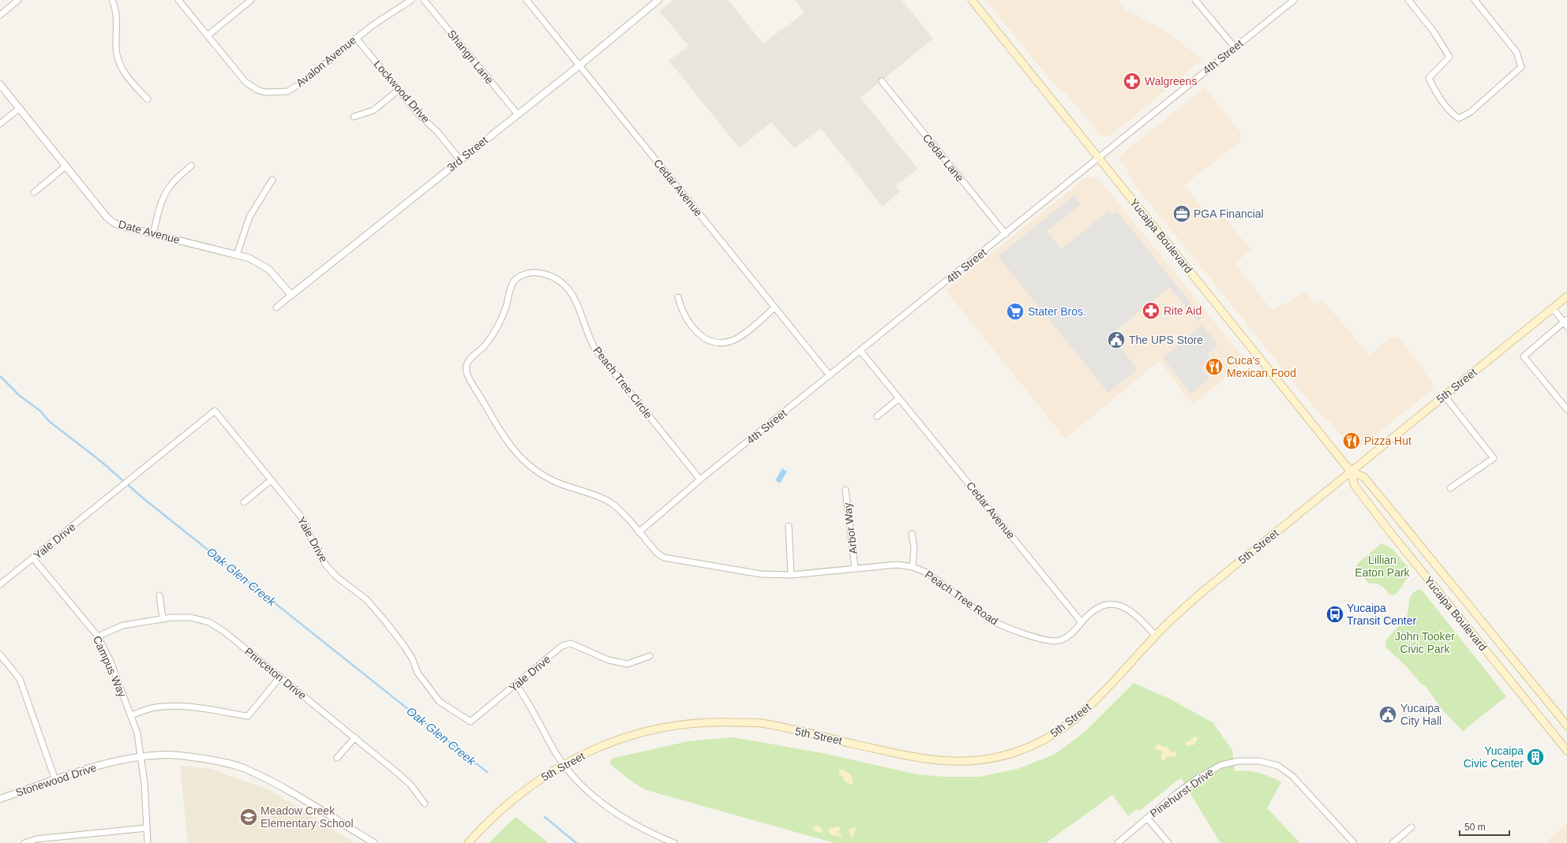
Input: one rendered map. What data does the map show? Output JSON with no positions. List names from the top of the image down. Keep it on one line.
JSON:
{"streets":{"main road":["Yucaipa Boulevard","5th Street"],"street":["Shangri Lane","4th Street","Avalon Avenue","Lockwood Drive","3rd Street","Cedar Lane","Cedar Avenue","Date Avenue","Peach Tree Circle","Arbor Way","Yale Drive","Peach Tree Road","Campus Way","Princeton Drive","Stonewood Drive","Pinehurst Drive"]},"crossings":[["Shangri Lane","3rd Street"],["4th Street","Cedar Lane"],["4th Street","Cedar Avenue"],["4th Street","Yucaipa Boulevard"],["4th Street","Peach Tree Circle"],["4th Street","Peach Tree Road"],["Avalon Avenue","Lockwood Drive"],["Lockwood Drive","3rd Street"],["3rd Street","Cedar Avenue"],["3rd Street","Date Avenue"],["Cedar Avenue","Peach Tree Road"],["Yucaipa Boulevard","5th Street"],["Peach Tree Circle","Peach Tree Road"],["5th Street","Peach Tree Road"],["Arbor Way","Peach Tree Road"],["Yale Drive","Campus Way"],["Campus Way","Princeton Drive"],["Campus Way","Stonewood Drive"]],"water":["Oak Glen Creek"],"parks":["Lillian Eaton Park","John Tooker Civic Park"],"places":{"pharmacy":["Walgreens","Rite Aid"],"office":["PGA Financial"],"supermarket":["Stater Bros."],"public building":["The UPS Store","Yucaipa City Hall"],"restaurant":["Cuca's Mexican Food","Pizza Hut"],"bus stop":["Yucaipa Transit Center"],"building":["Yucaipa Civic Center"],"school or university":["Meadow Creek Elementary School"]},"scale_bar":"50 m"}
